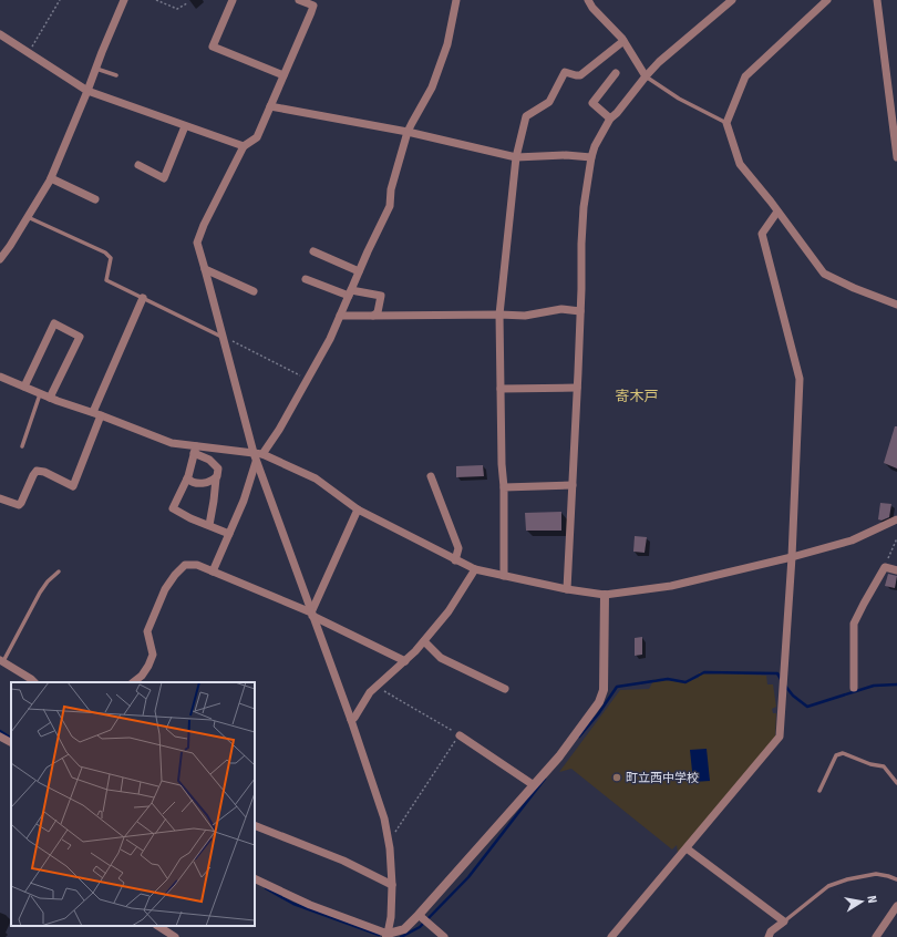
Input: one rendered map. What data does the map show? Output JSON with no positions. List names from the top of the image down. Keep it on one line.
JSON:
{"districts":["寄木戸"],"places":["町立西中学校"],"north":"right"}
